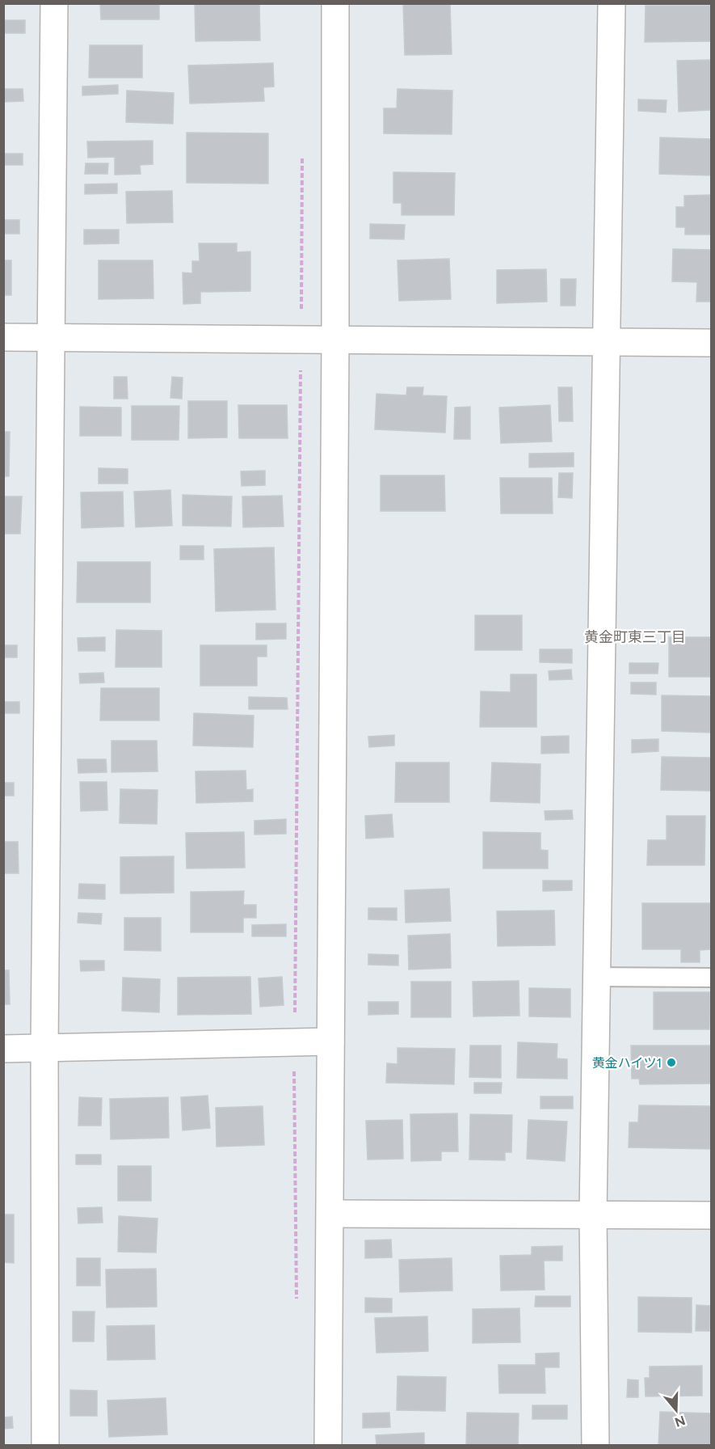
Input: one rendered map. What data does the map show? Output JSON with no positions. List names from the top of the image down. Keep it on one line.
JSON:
{"districts":["黄金町東三丁目"],"places":["黄金ハイツ1"],"north":"bottom"}
